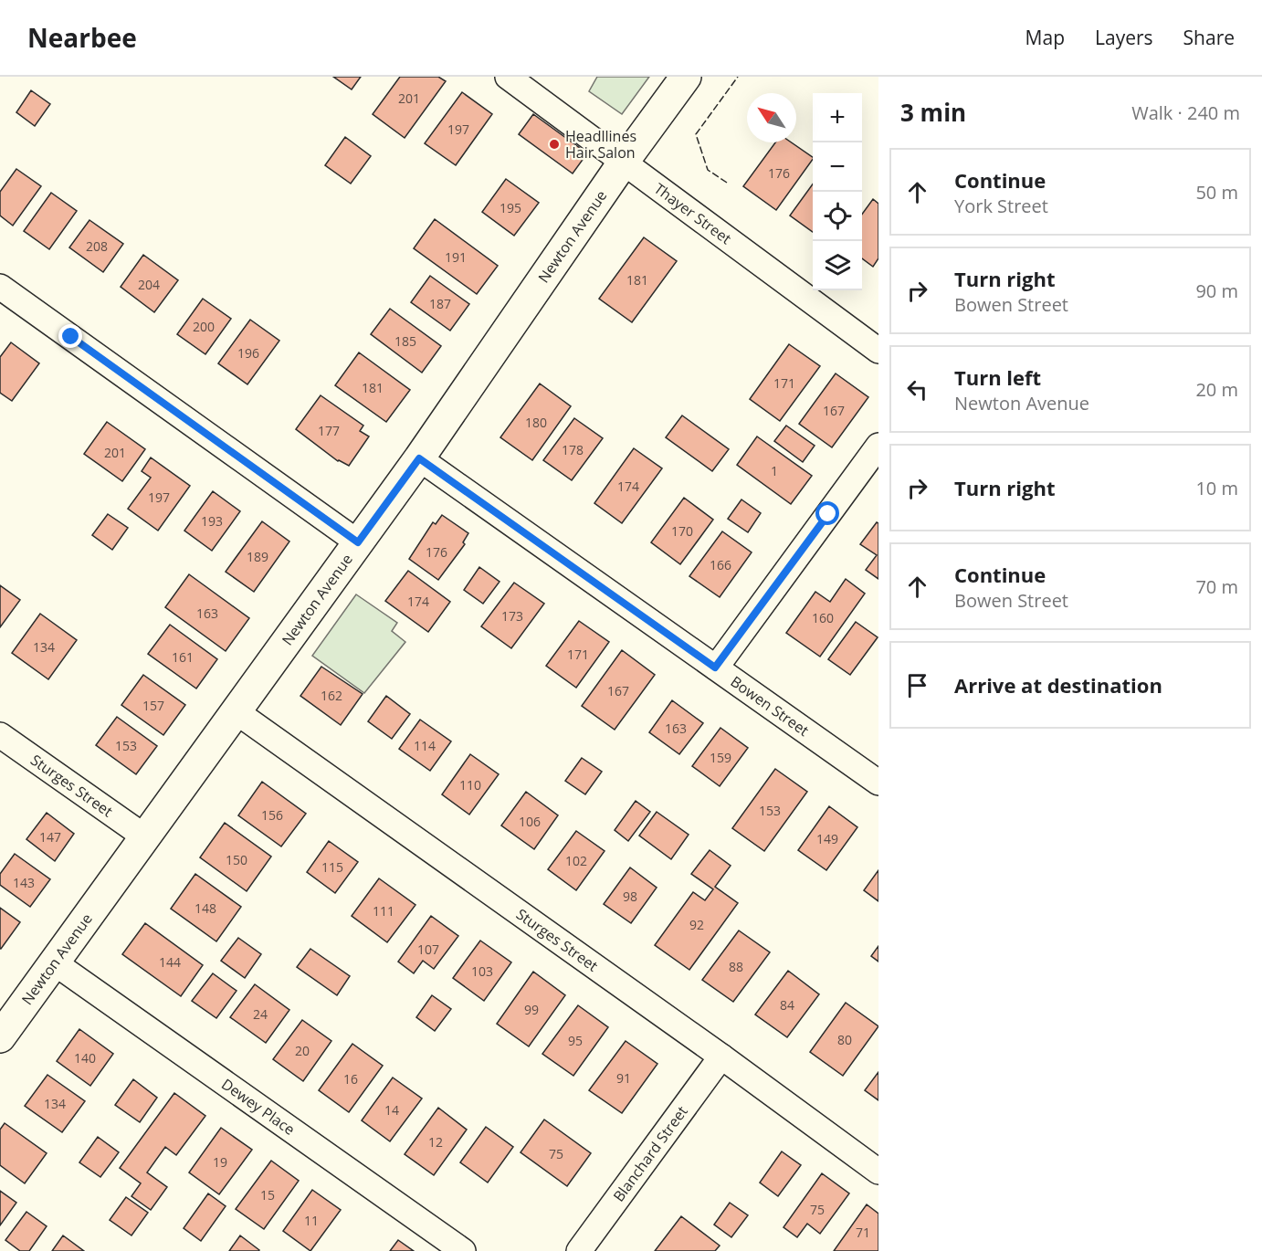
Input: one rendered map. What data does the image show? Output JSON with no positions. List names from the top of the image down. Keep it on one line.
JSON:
{"streets":{"street":["Thayer Street","Newton Avenue","Bowen Street","Sturges Street","Dewey Place","Blanchard Street"]},"crossings":[["Thayer Street","Newton Avenue"],["Newton Avenue","Bowen Street"],["Newton Avenue","Sturges Street"],["Newton Avenue","Dewey Place"],["Sturges Street","Blanchard Street"]],"places":["Headllines Hair Salon"],"house_numbers":["201","197","176","195","208","191","181","204","187","200","185","196","171","181","167","180","177","178","201","1","174","197","193","170","176","189","166","174","163","173","160","134","171","161","167","162","157","163","153","114","159","110","153","156","106","147","149","150","102","115","143","98","148","111","92","107","144","88","103","84","99","24","80","95","20","140","91","16","134","14","12","75","19","15","75","11","71"],"north":"top left","page":{"header":"Nearbee","nav":["Map","Layers","Share"],"heading":["3 min","Walk · 240 m"],"map_buttons":["+","−"],"list":[["Continue","York Street","50 m"],["Turn right","Bowen Street","90 m"],["Turn left","Newton Avenue","20 m"],["Turn right","10 m"],["Continue","Bowen Street","70 m"],"Arrive at destination"]}}
